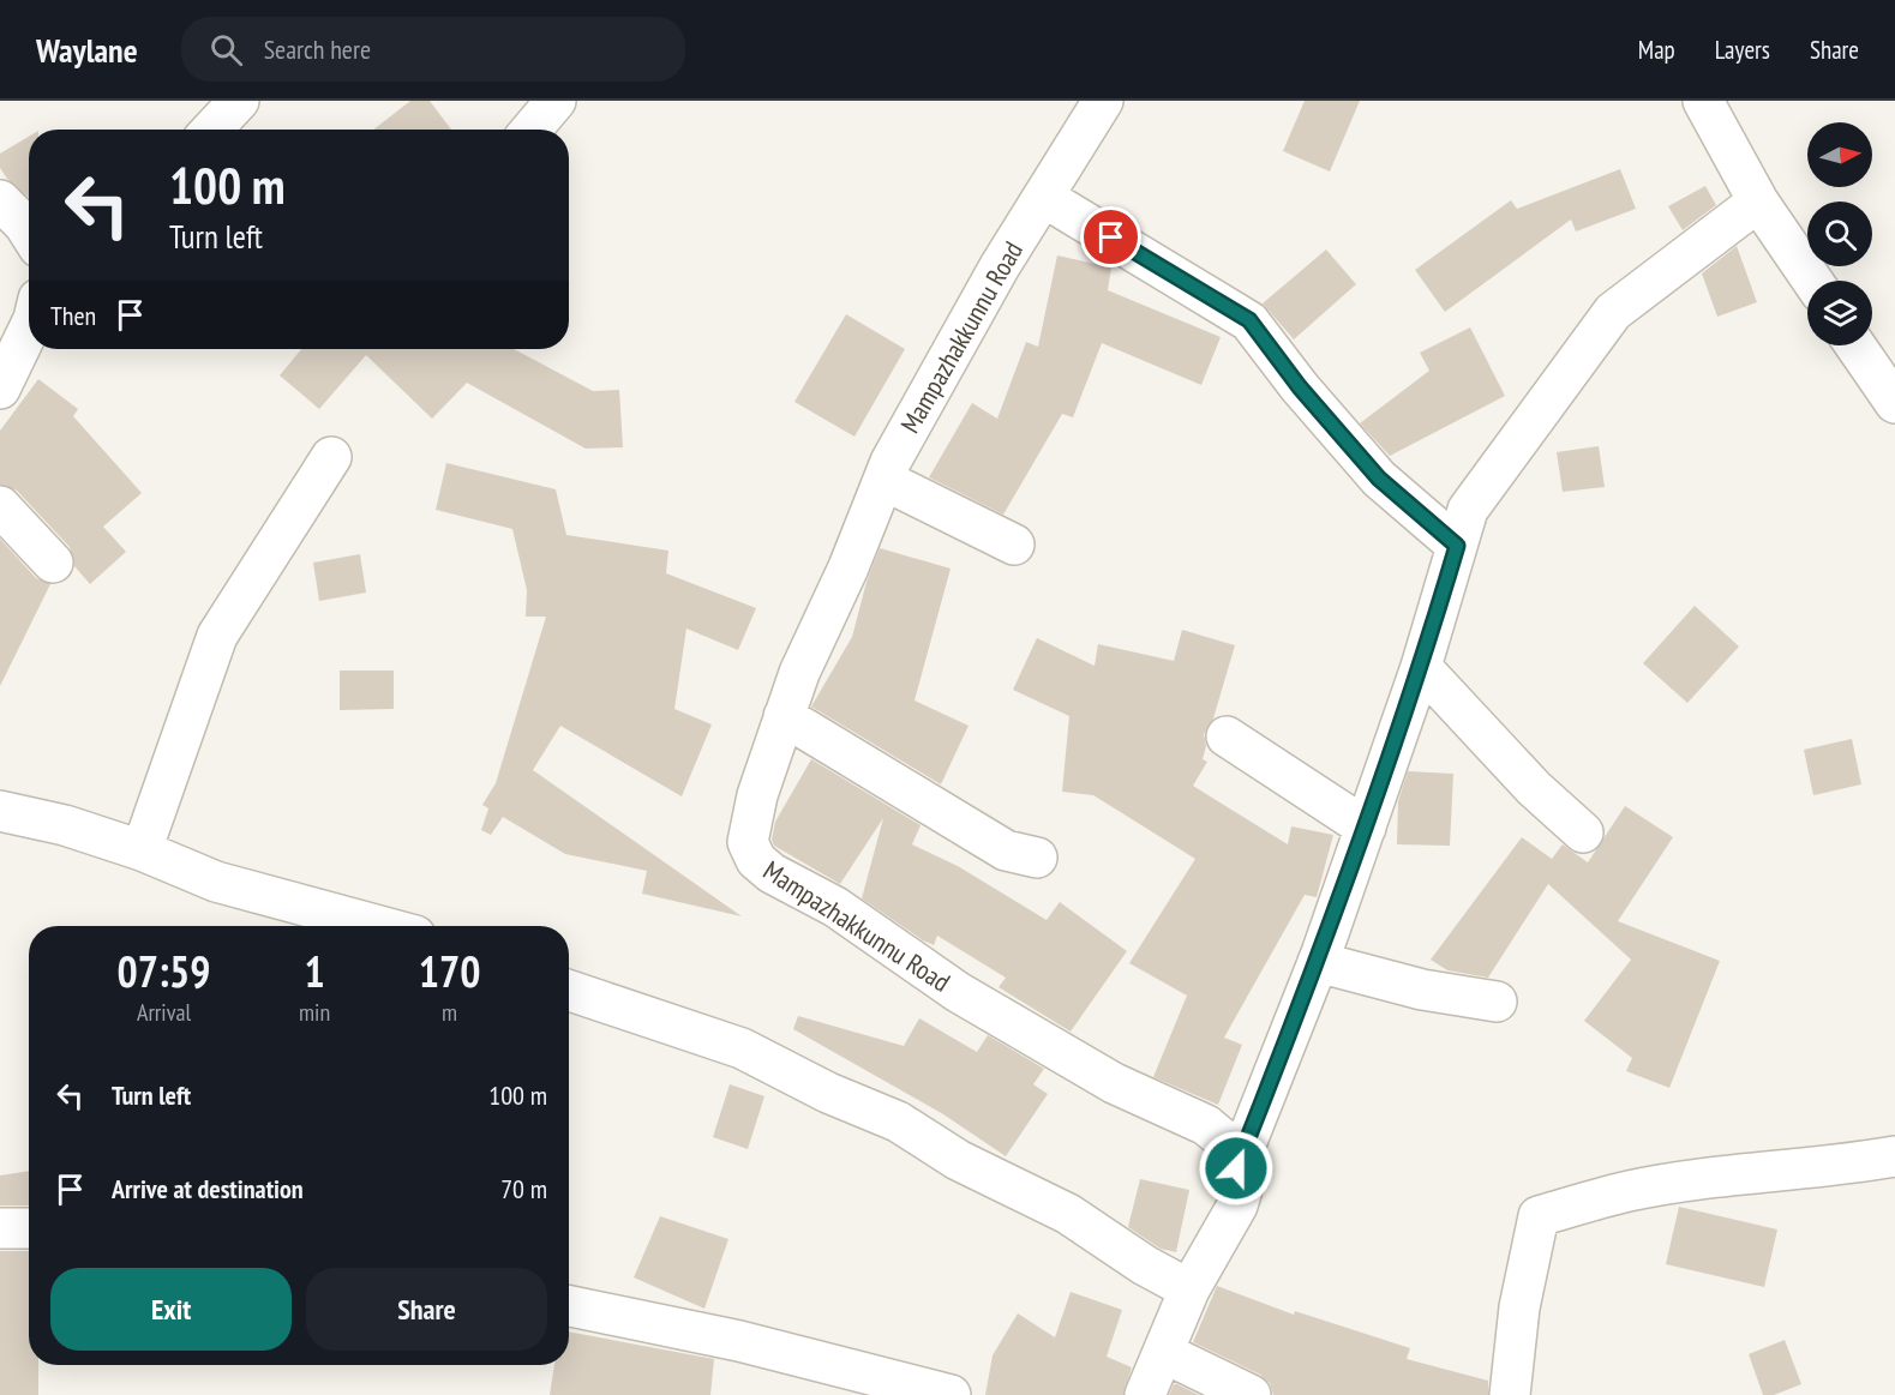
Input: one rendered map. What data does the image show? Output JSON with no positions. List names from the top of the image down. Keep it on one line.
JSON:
{"streets":{"street":["Mampazhakkunnu Road"]},"north":"right","page":{"header":"Waylane","search":"Search here","nav":["Map","Layers","Share"],"turn":["100 m","Turn left"],"then":"Then","eta":["07:59","Arrival","1","min","170","m"],"list":[{"name":"Turn left","value":"100 m"},{"name":"Arrive at destination","value":"70 m"}],"buttons":["Exit","Share"]}}
